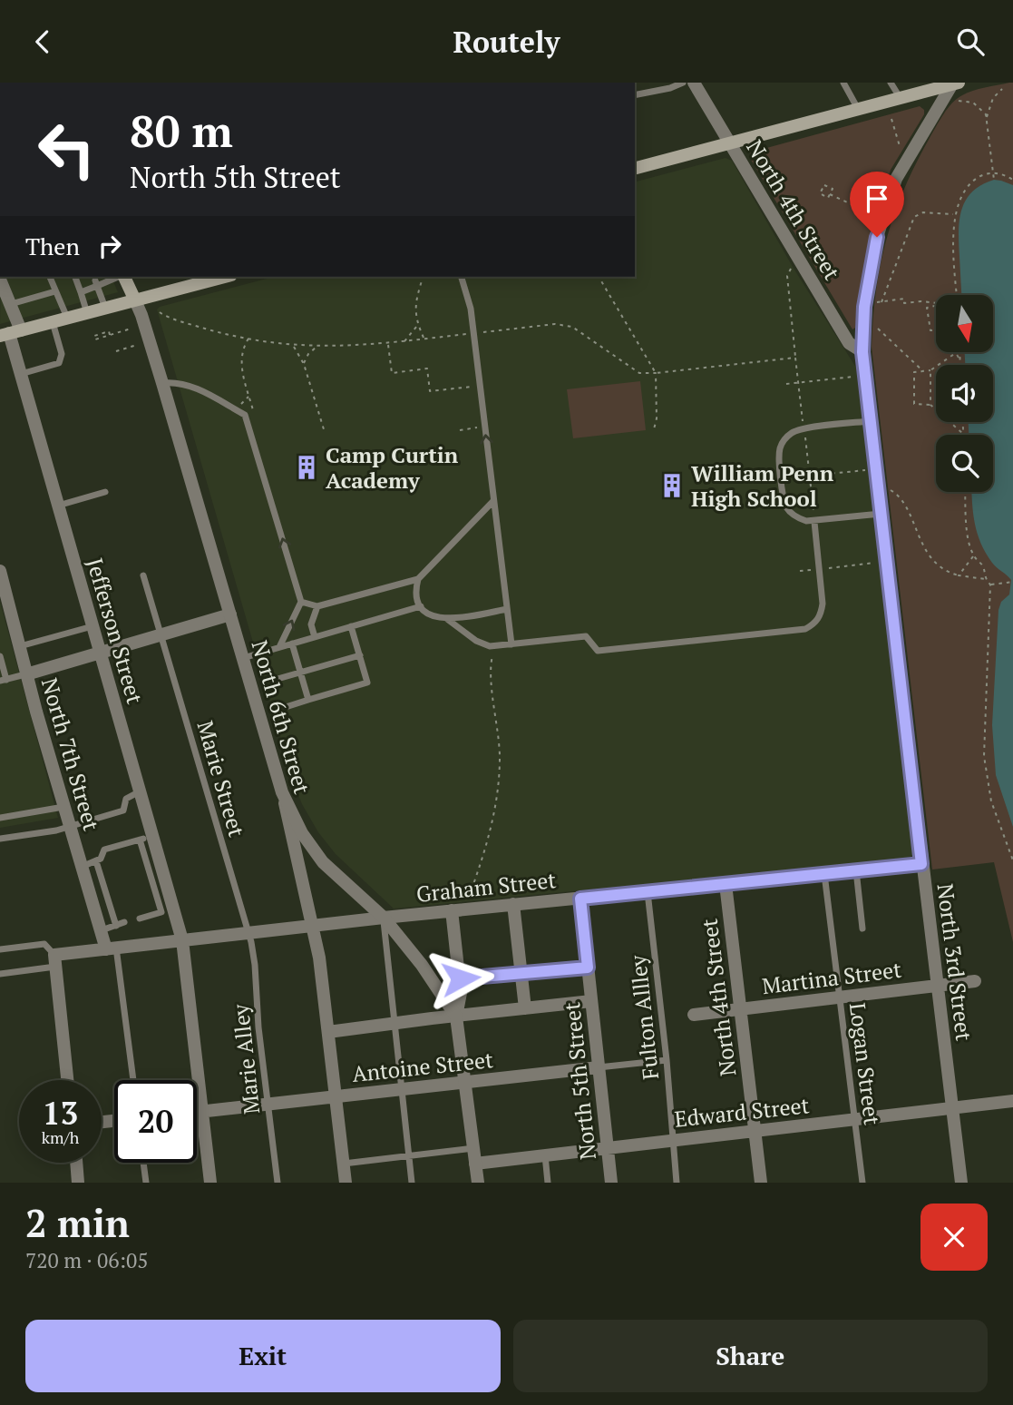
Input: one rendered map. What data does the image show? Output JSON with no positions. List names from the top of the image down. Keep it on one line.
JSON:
{"streets":{"main road":["North 6th Street"],"street":["North 4th Street","Jefferson Street","North 7th Street","Graham Street","North 3rd Street","Martina Street","Antoine Street","North 5th Street","Edward Street"],"lane":["Marie Street","Fulton Allley","Marie Alley","Logan Street"]},"crossings":[["North 4th Street","Graham Street"],["North 4th Street","North 3rd Street"],["North 4th Street","Martina Street"],["North 4th Street","Edward Street"],["Jefferson Street","Graham Street"],["Jefferson Street","Antoine Street"],["North 6th Street","Graham Street"],["North 6th Street","Antoine Street"],["North 7th Street","Graham Street"],["Marie Street","Graham Street"],["Marie Street","Marie Alley"],["Graham Street","North 3rd Street"],["Graham Street","Fulton Allley"],["Graham Street","Marie Alley"],["Graham Street","Logan Street"],["Graham Street","North 5th Street"],["North 3rd Street","Martina Street"],["North 3rd Street","Edward Street"],["Martina Street","Logan Street"],["Fulton Allley","Antoine Street"],["Fulton Allley","Edward Street"],["Marie Alley","Antoine Street"],["Logan Street","Edward Street"],["Antoine Street","North 5th Street"],["North 5th Street","Edward Street"]],"places":{"building":["Camp Curtin Academy","William Penn High School"]},"north":"bottom","page":{"header":"Routely","turn":["80 m","North 5th Street"],"then":"Then","speed":"13 km/h","limit":"20","heading":["2 min","720 m · 06:05"],"buttons":["Exit","Share"]}}
